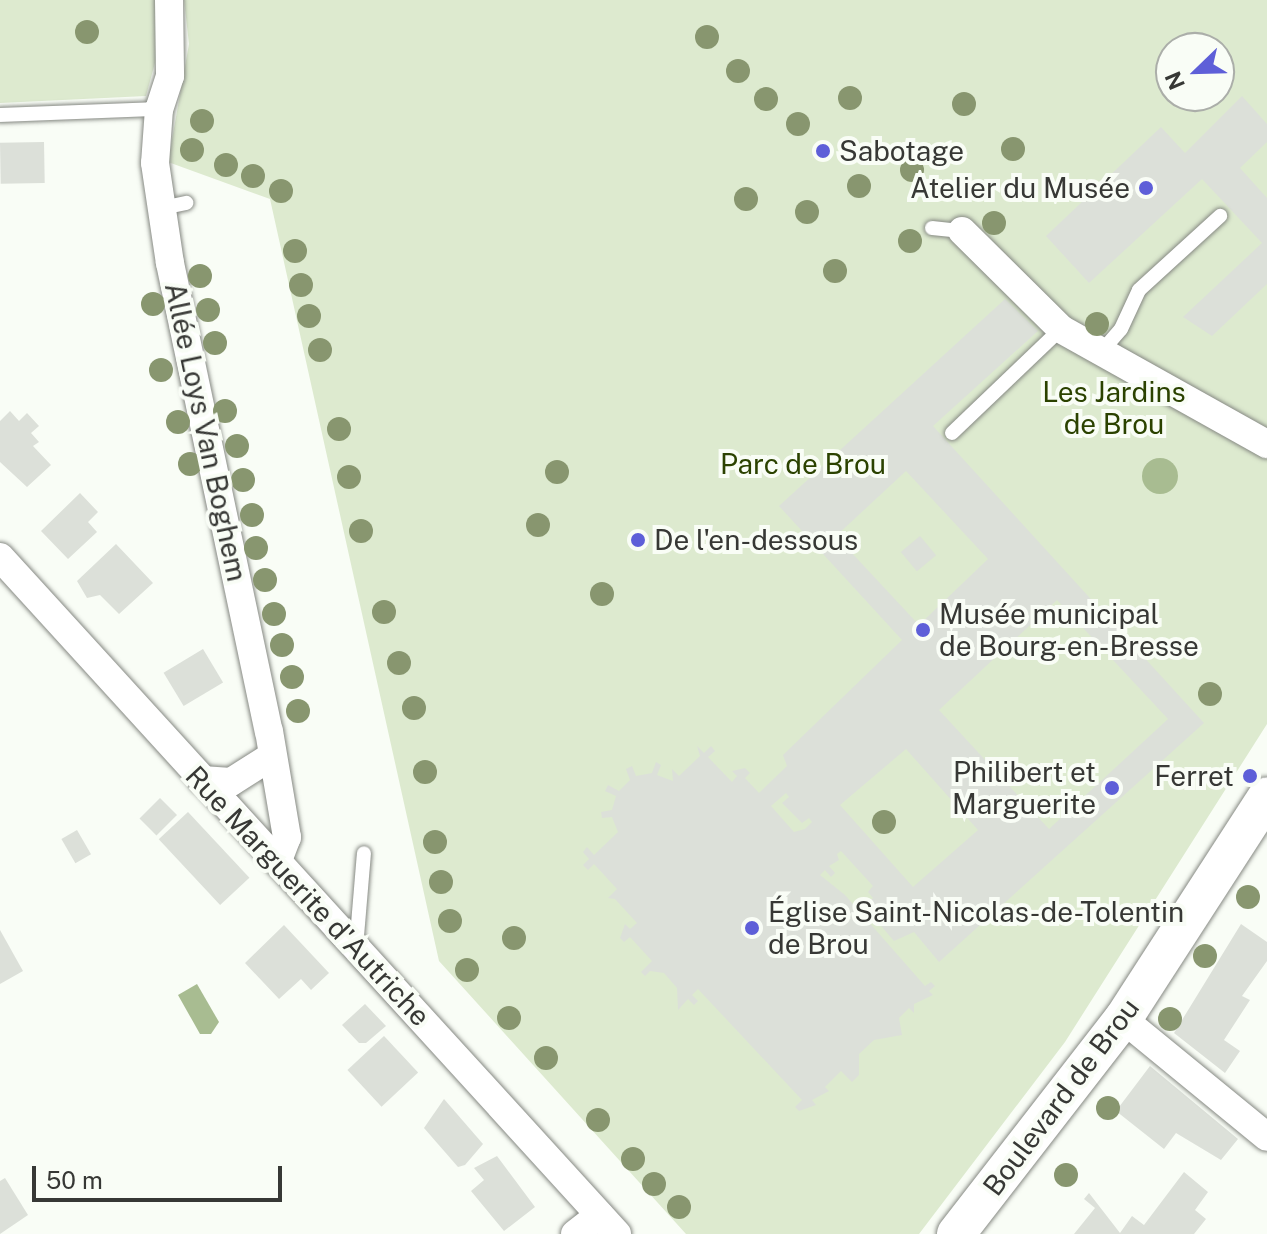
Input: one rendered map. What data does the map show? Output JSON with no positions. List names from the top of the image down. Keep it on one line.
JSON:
{"streets":{"main road":["Boulevard de Brou"],"street":["Allée Loys Van Boghem","Rue Marguerite d'Autriche"]},"crossings":[["Allée Loys Van Boghem","Rue Marguerite d'Autriche"]],"parks":["Les Jardins de Brou","Parc de Brou"],"places":["Sabotage","Atelier du Musée","De l'en-dessous","Musée municipal de Bourg-en-Bresse","Ferret","Philibert et Marguerite","Église Saint-Nicolas-de-Tolentin de Brou"],"scale_bar":"50 m","north":"bottom left"}
